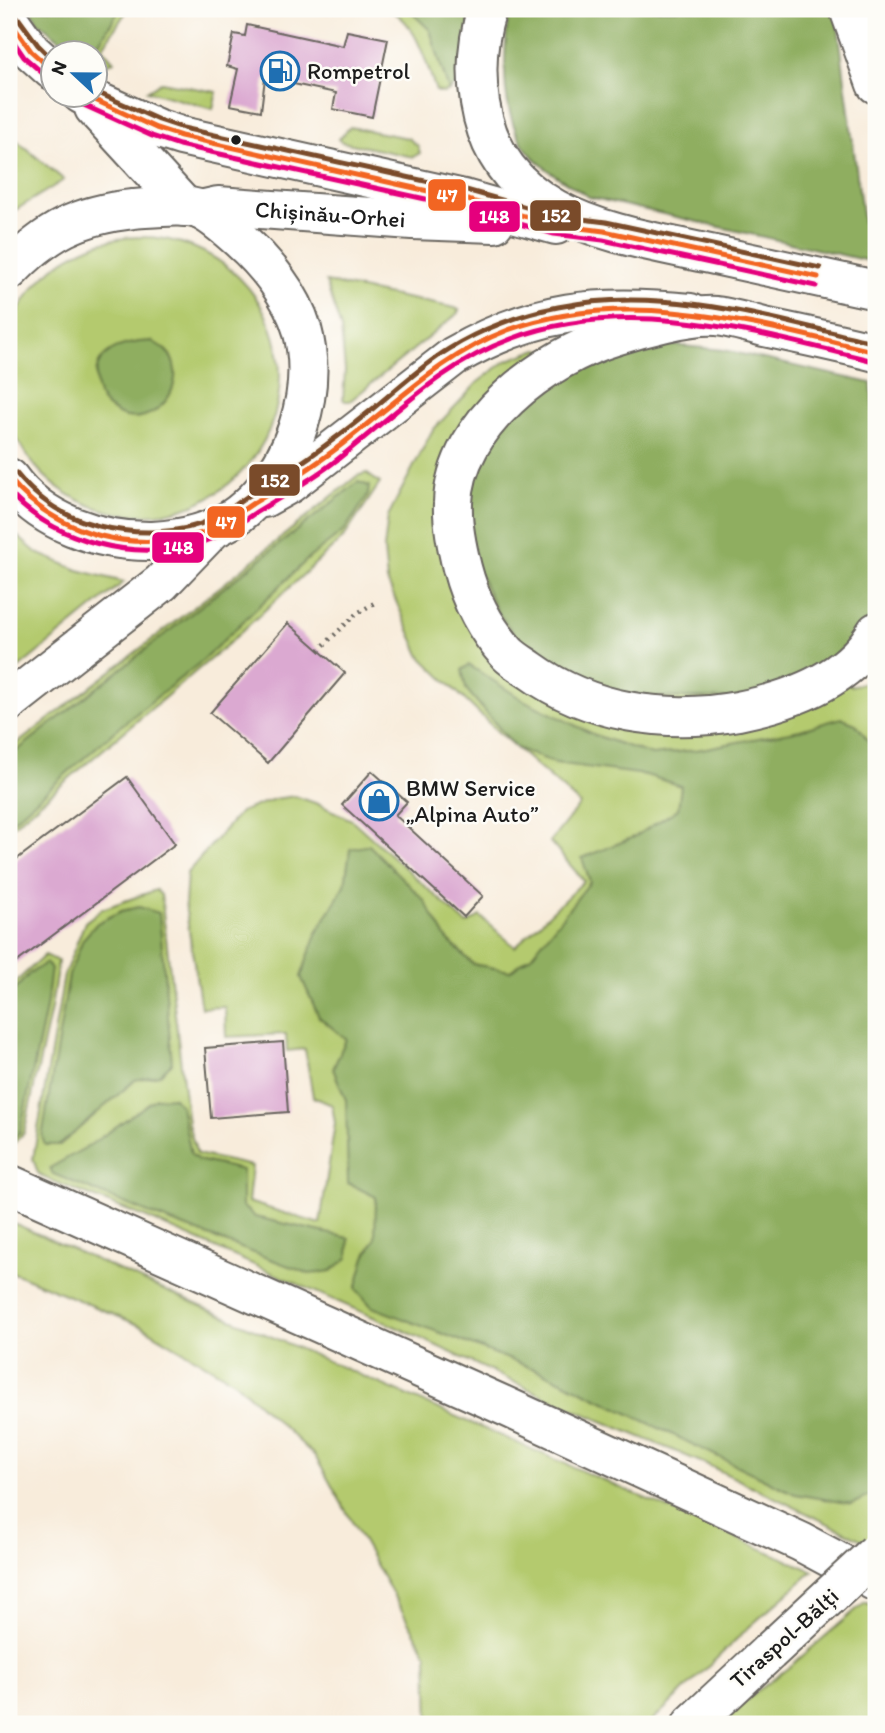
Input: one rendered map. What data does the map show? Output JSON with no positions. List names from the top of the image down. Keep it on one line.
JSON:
{"streets":{"main road":["Chișinău-Orhei","Tiraspol-Bălți"]},"places":{"fuel station":["Rompetrol"],"shop":["BMW Service „Alpina Auto”"]},"lines":["transit line 152","transit line 47","transit line 148"],"north":"left"}
